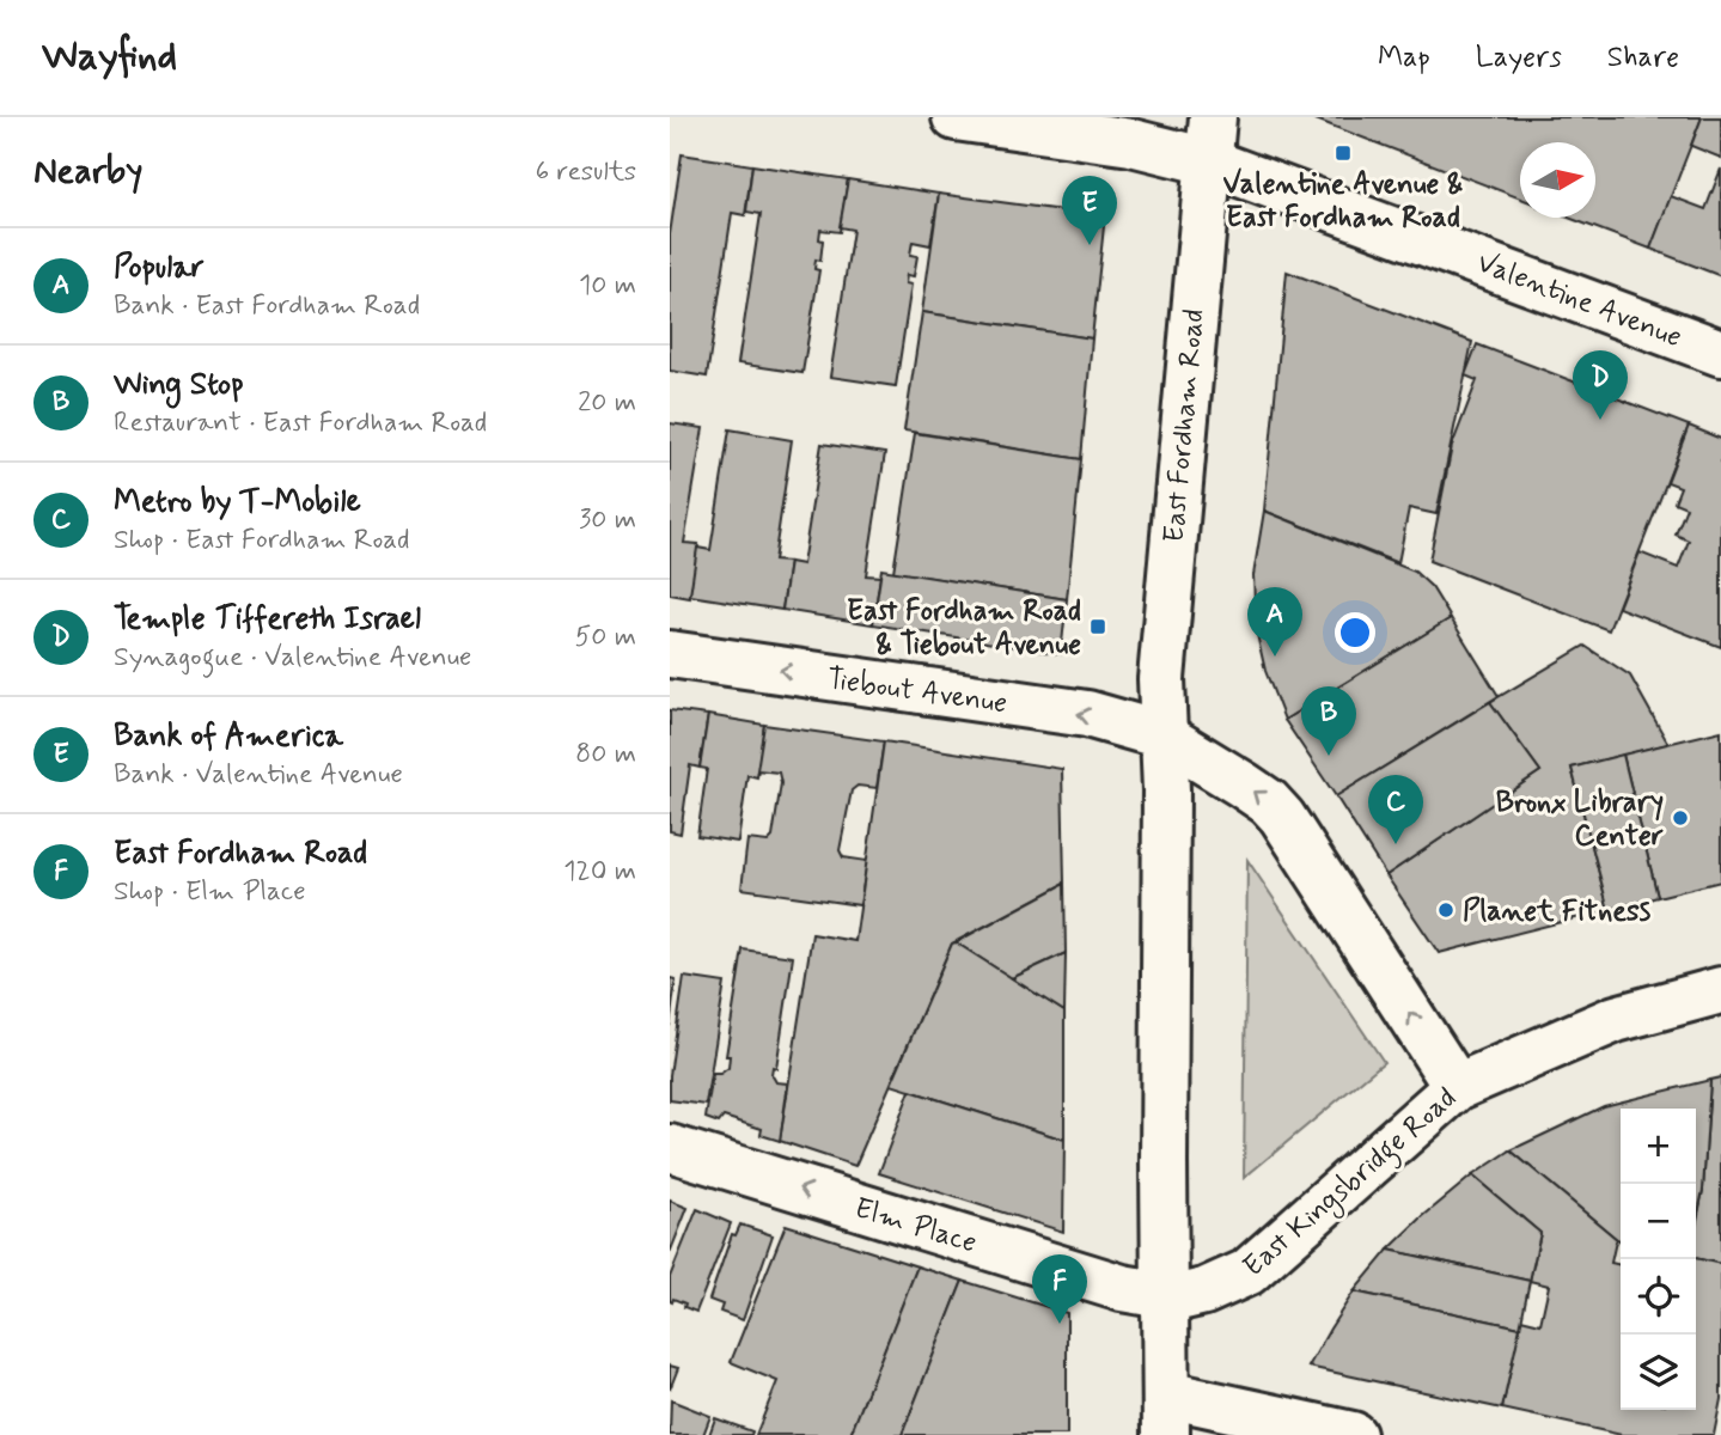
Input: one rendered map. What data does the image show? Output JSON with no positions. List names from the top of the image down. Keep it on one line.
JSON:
{"streets":{"street":["Valentine Avenue","East Fordham Road","Tiebout Avenue","East Kingsbridge Road","Elm Place"]},"crossings":[["Valentine Avenue","East Fordham Road"],["East Fordham Road","Tiebout Avenue"],["East Fordham Road","East Kingsbridge Road"],["East Fordham Road","Elm Place"],["East Kingsbridge Road","Elm Place"]],"one_way":["Tiebout Avenue","Elm Place"],"places":{"transit":["Valentine Avenue & East Fordham Road","East Fordham Road & Tiebout Avenue"],"other":["Bronx Library Center","Planet Fitness"]},"north":"right","page":{"header":"Wayfind","nav":["Map","Layers","Share"],"heading":["Nearby","6 results"],"pins":["E","D","A","B","C","F"],"list":[{"mark":"A","name":"Popular","note":"Bank · East Fordham Road","value":"10 m"},{"mark":"B","name":"Wing Stop","note":"Restaurant · East Fordham Road","value":"20 m"},{"mark":"C","name":"Metro by T-Mobile","note":"Shop · East Fordham Road","value":"30 m"},{"mark":"D","name":"Temple Tiffereth Israel","note":"Synagogue · Valentine Avenue","value":"50 m"},{"mark":"E","name":"Bank of America","note":"Bank · Valentine Avenue","value":"80 m"},{"mark":"F","name":"East Fordham Road","note":"Shop · Elm Place","value":"120 m"}],"map_buttons":["+","−"]}}
